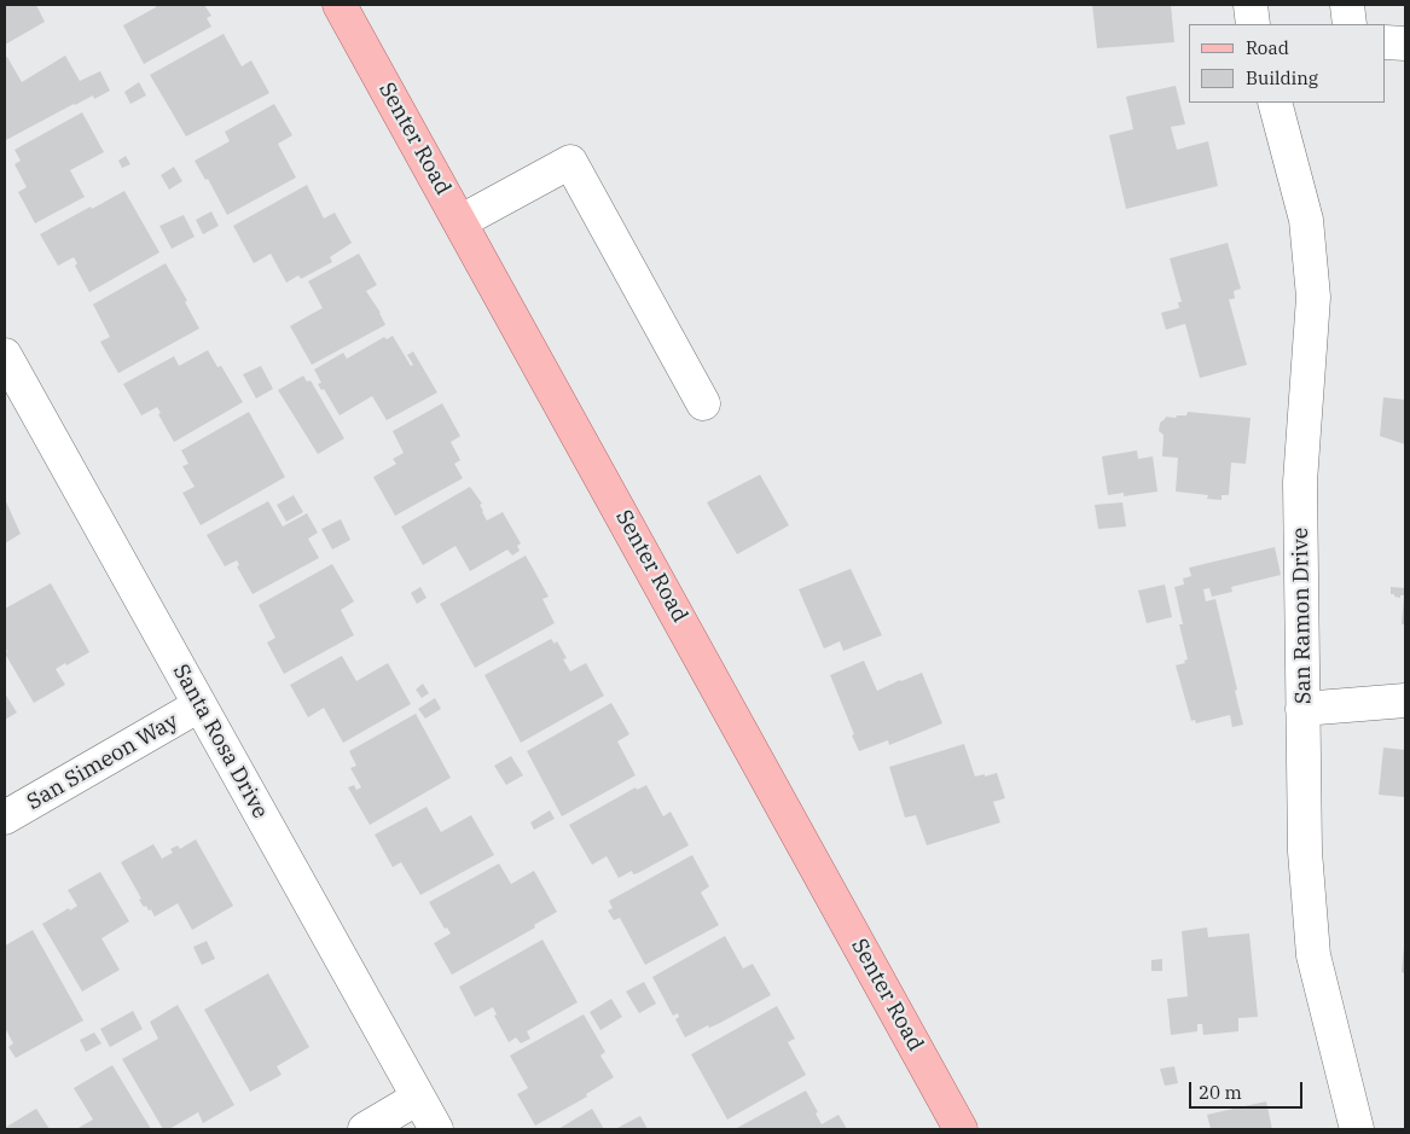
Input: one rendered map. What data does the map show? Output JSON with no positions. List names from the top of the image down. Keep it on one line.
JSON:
{"streets":{"main road":["Senter Road"],"street":["San Ramon Drive","Santa Rosa Drive","San Simeon Way"]},"crossings":[["Santa Rosa Drive","San Simeon Way"]],"legend":["Road","Building"],"scale_bar":"20 m"}
